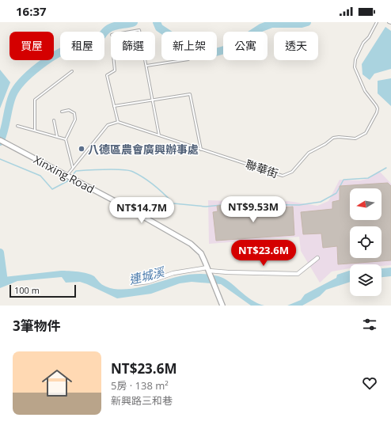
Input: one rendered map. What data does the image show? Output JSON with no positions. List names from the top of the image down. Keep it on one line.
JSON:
{"streets":{"street":["Xinxing Road"],"lane":["聯華街"]},"water":["連城溪"],"places":["八德區農會廣興辦事處"],"scale_bar":"100 m","north":"left","page":{"status":"16:37","chip":["買屋","租屋","篩選","新上架","公寓","透天"],"price":["NT$9.53M","NT$14.7M","NT$23.6M"],"scale":"100 m","heading":"3筆物件","list":[{"name":"NT$23.6M","note":"5房 · 138 m² · 新興路三和巷"}]}}
